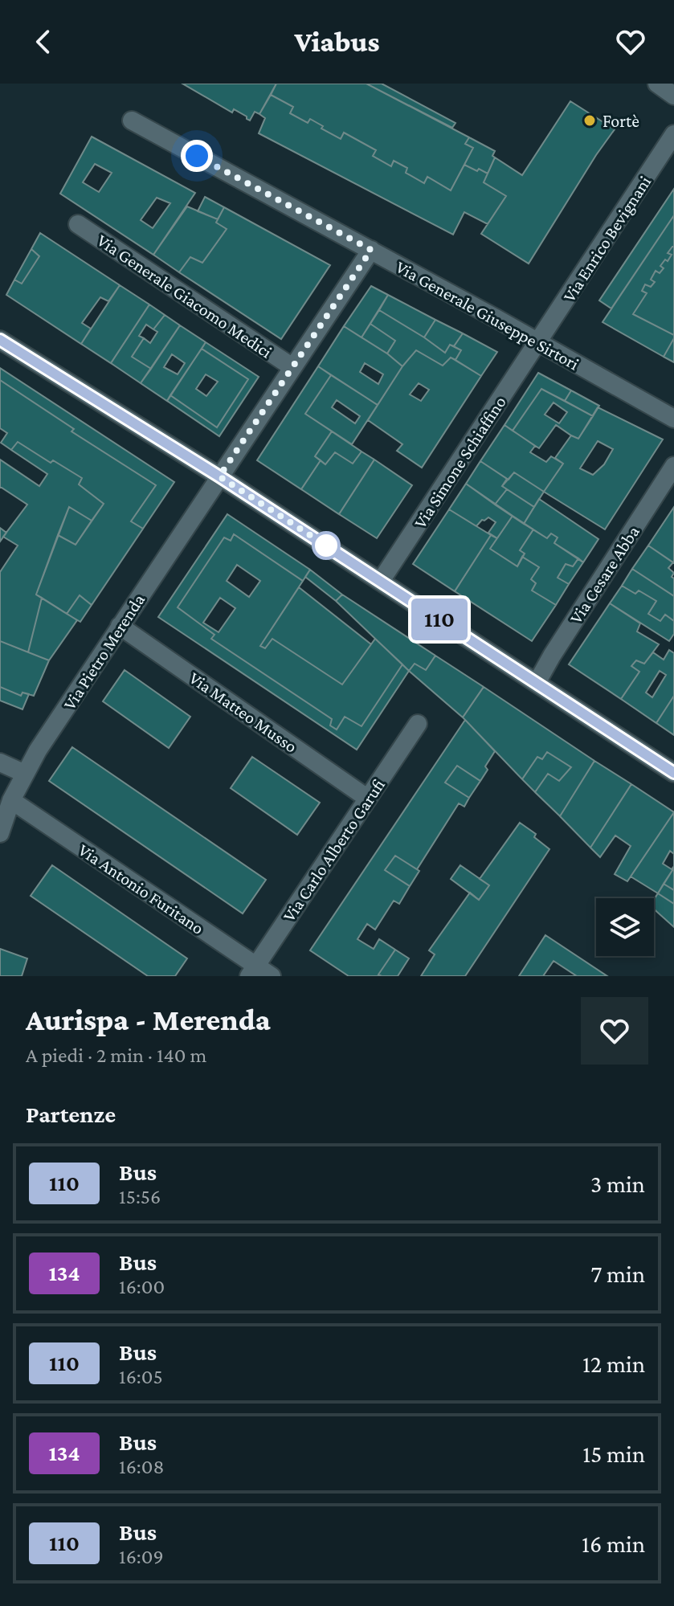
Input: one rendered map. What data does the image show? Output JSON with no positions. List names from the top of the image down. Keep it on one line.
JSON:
{"streets":{"street":["Via Enrico Bevignani","Via Generale Giacomo Medici","Via Generale Giuseppe Sirtori","Via Simone Schiaffino","Via Cesare Abba","Via Pietro Merenda","Via Matteo Musso","Via Carlo Alberto Garufi","Via Antonio Furitano"]},"crossings":[["Via Enrico Bevignani","Via Generale Giuseppe Sirtori"],["Via Enrico Bevignani","Via Simone Schiaffino"],["Via Generale Giacomo Medici","Via Pietro Merenda"],["Via Generale Giuseppe Sirtori","Via Simone Schiaffino"],["Via Generale Giuseppe Sirtori","Via Pietro Merenda"],["Via Pietro Merenda","Via Matteo Musso"],["Via Pietro Merenda","Via Antonio Furitano"],["Via Matteo Musso","Via Carlo Alberto Garufi"],["Via Carlo Alberto Garufi","Via Antonio Furitano"]],"places":["Fortè"],"lines":["bus line 110"],"page":{"header":"Viabus","on_map":"110","heading":[["Aurispa - Merenda","A piedi · 2 min · 140 m"],"Partenze"],"list":[{"mark":"110","name":"Bus","note":"15:56","value":"3 min"},{"mark":"134","name":"Bus","note":"16:00","value":"7 min"},{"mark":"110","name":"Bus","note":"16:05","value":"12 min"},{"mark":"134","name":"Bus","note":"16:08","value":"15 min"},{"mark":"110","name":"Bus","note":"16:09","value":"16 min"}]}}
